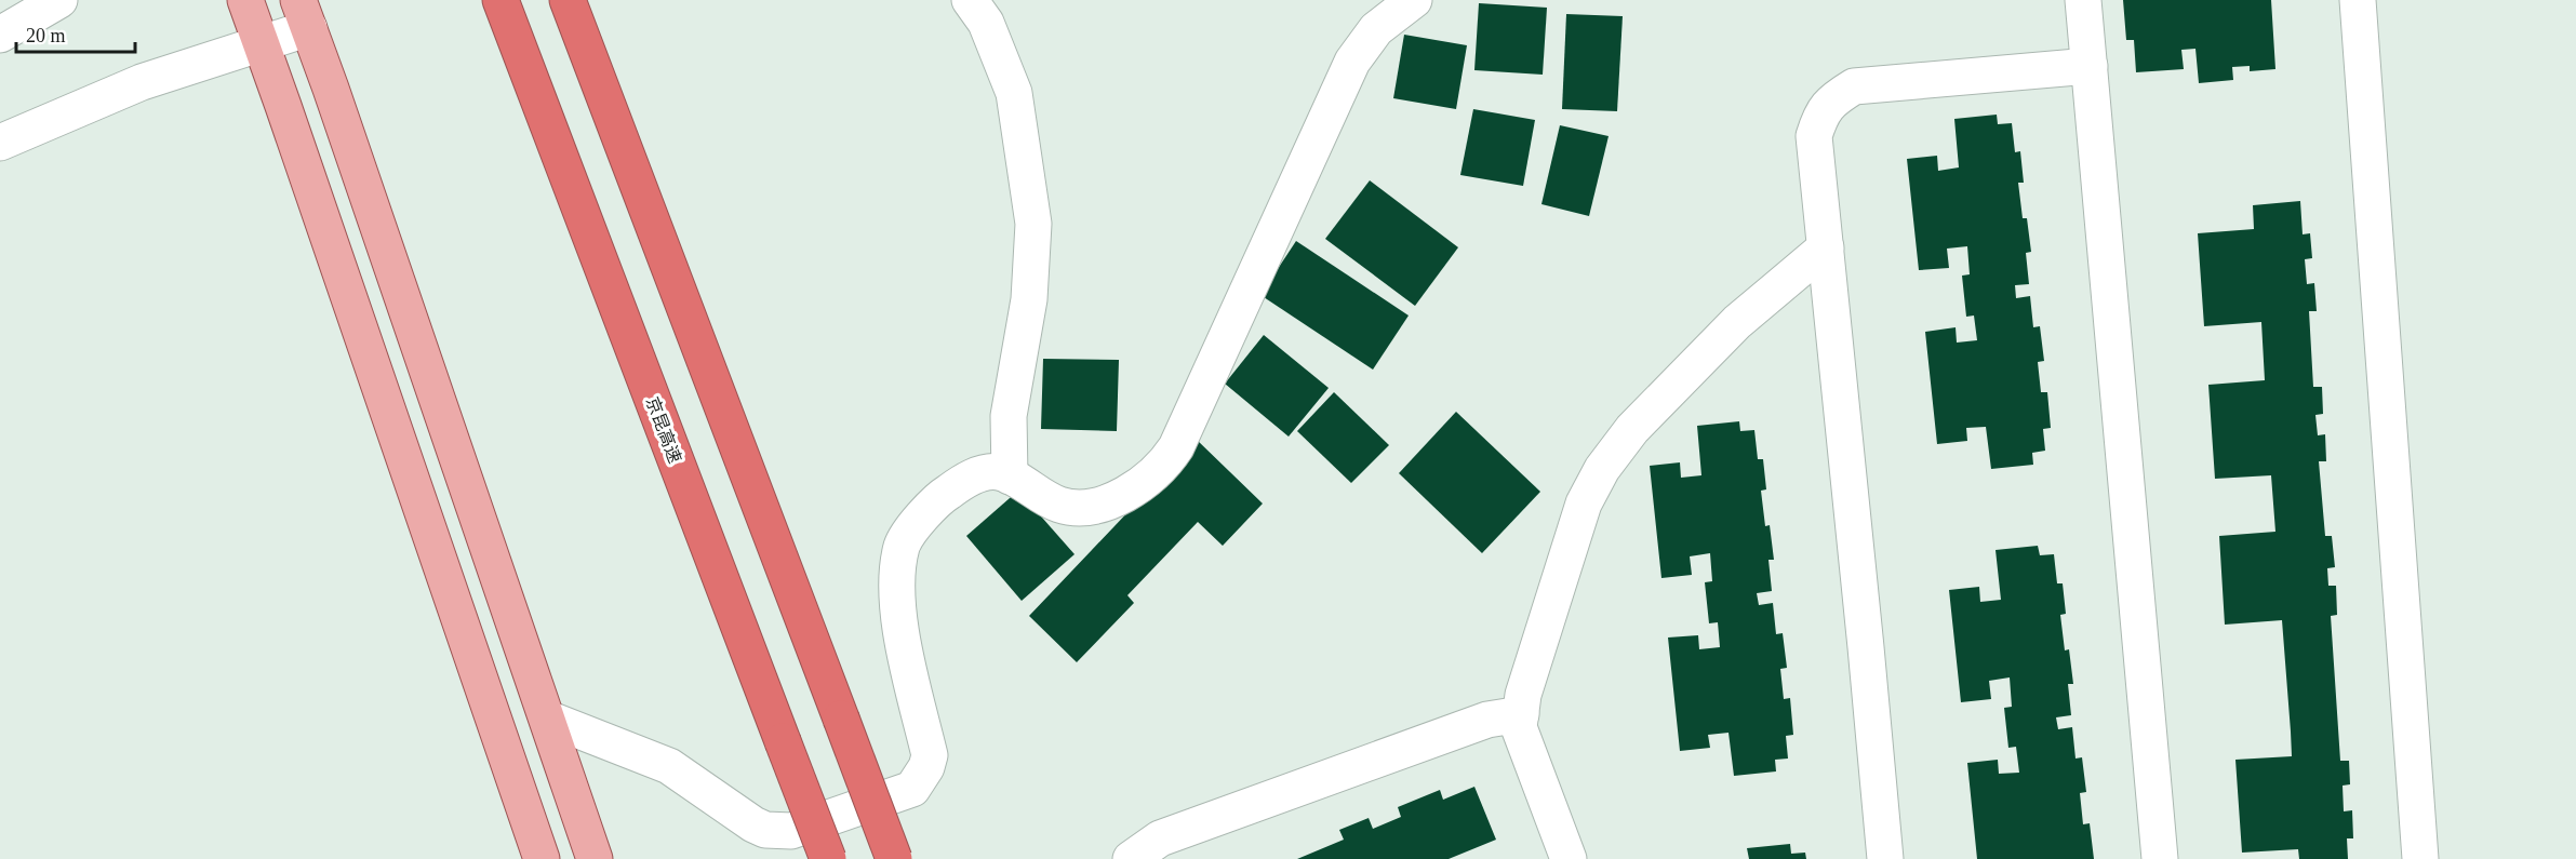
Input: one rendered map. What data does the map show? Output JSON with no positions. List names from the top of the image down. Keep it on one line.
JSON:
{"streets":{"highway":["京昆高速"]},"scale_bar":"20 m"}
